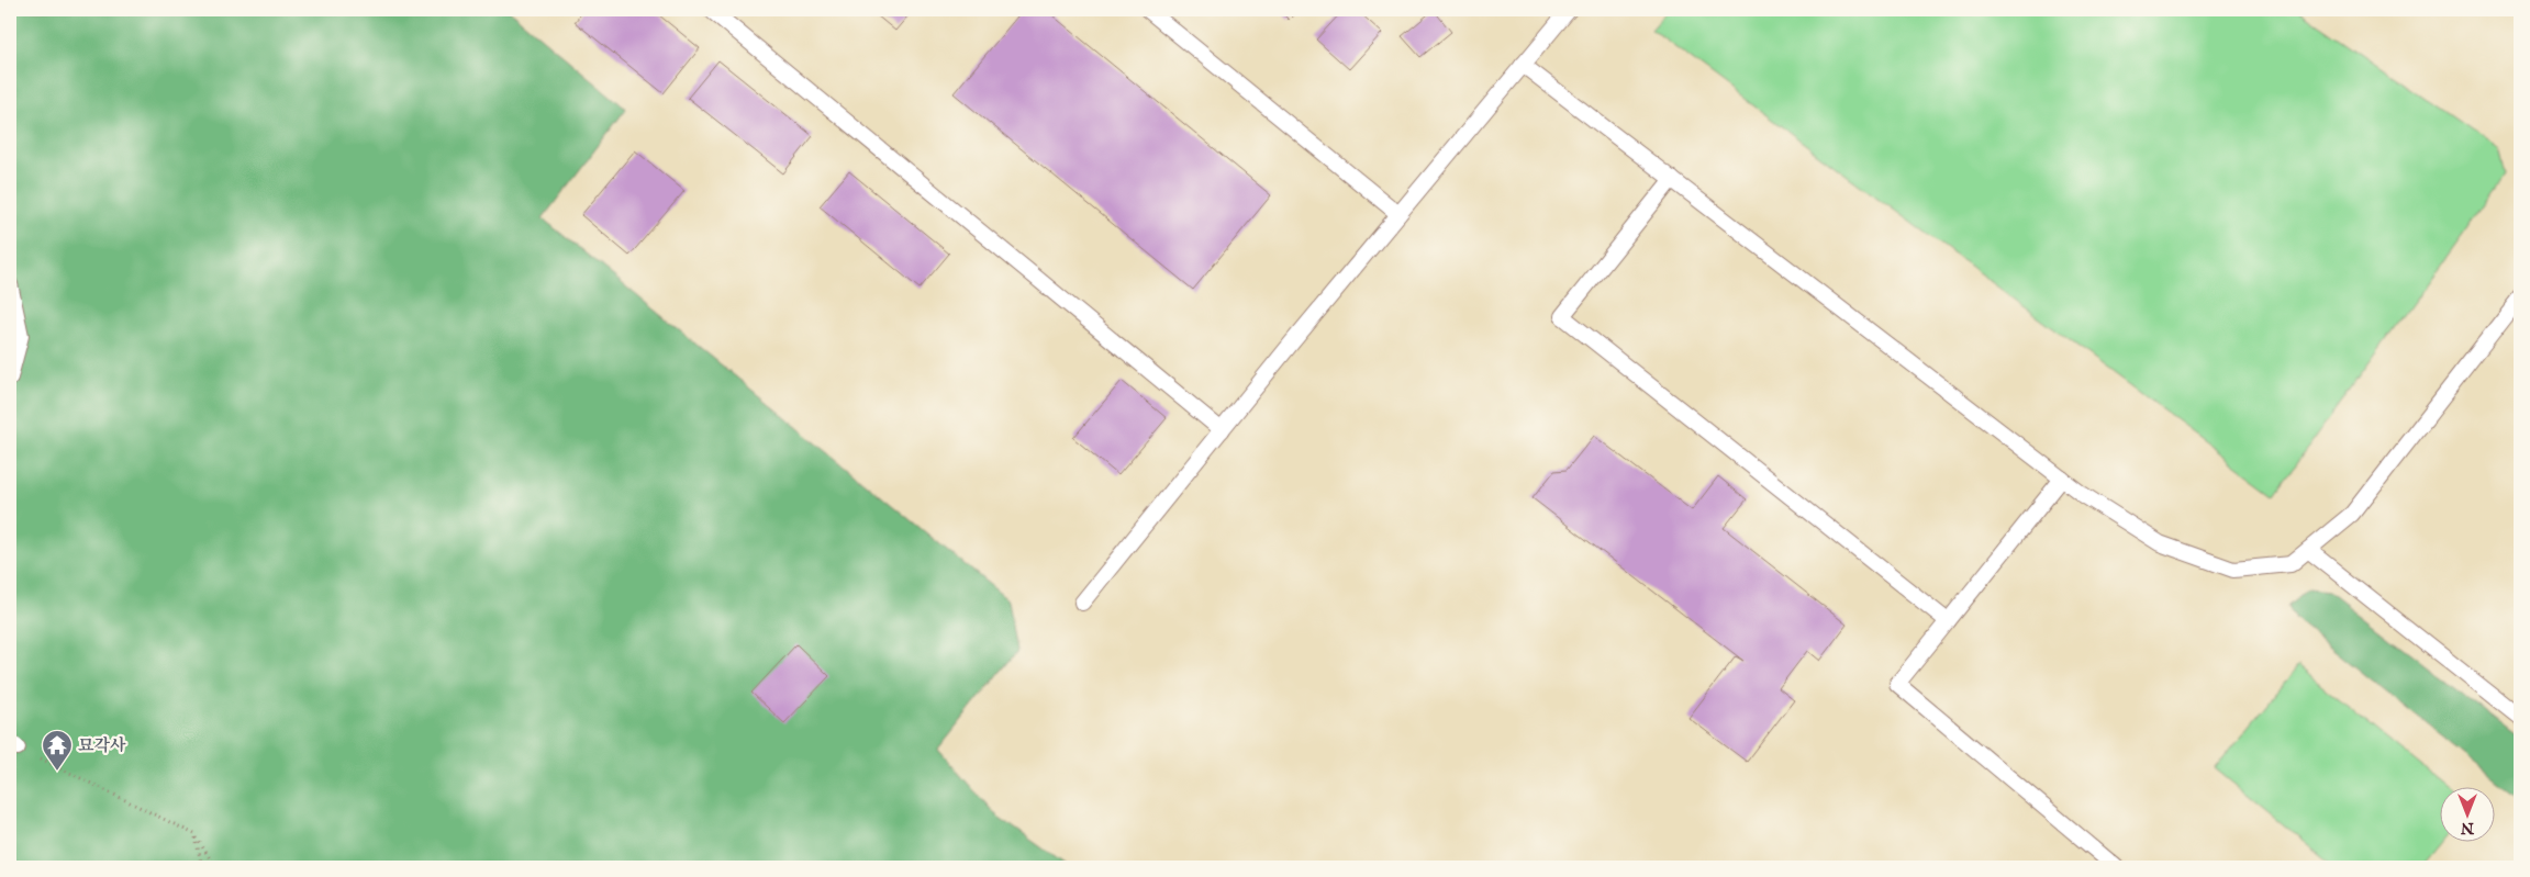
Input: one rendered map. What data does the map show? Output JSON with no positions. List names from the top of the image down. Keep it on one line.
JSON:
{"places":{"temple":["묘각사"]},"north":"bottom"}
